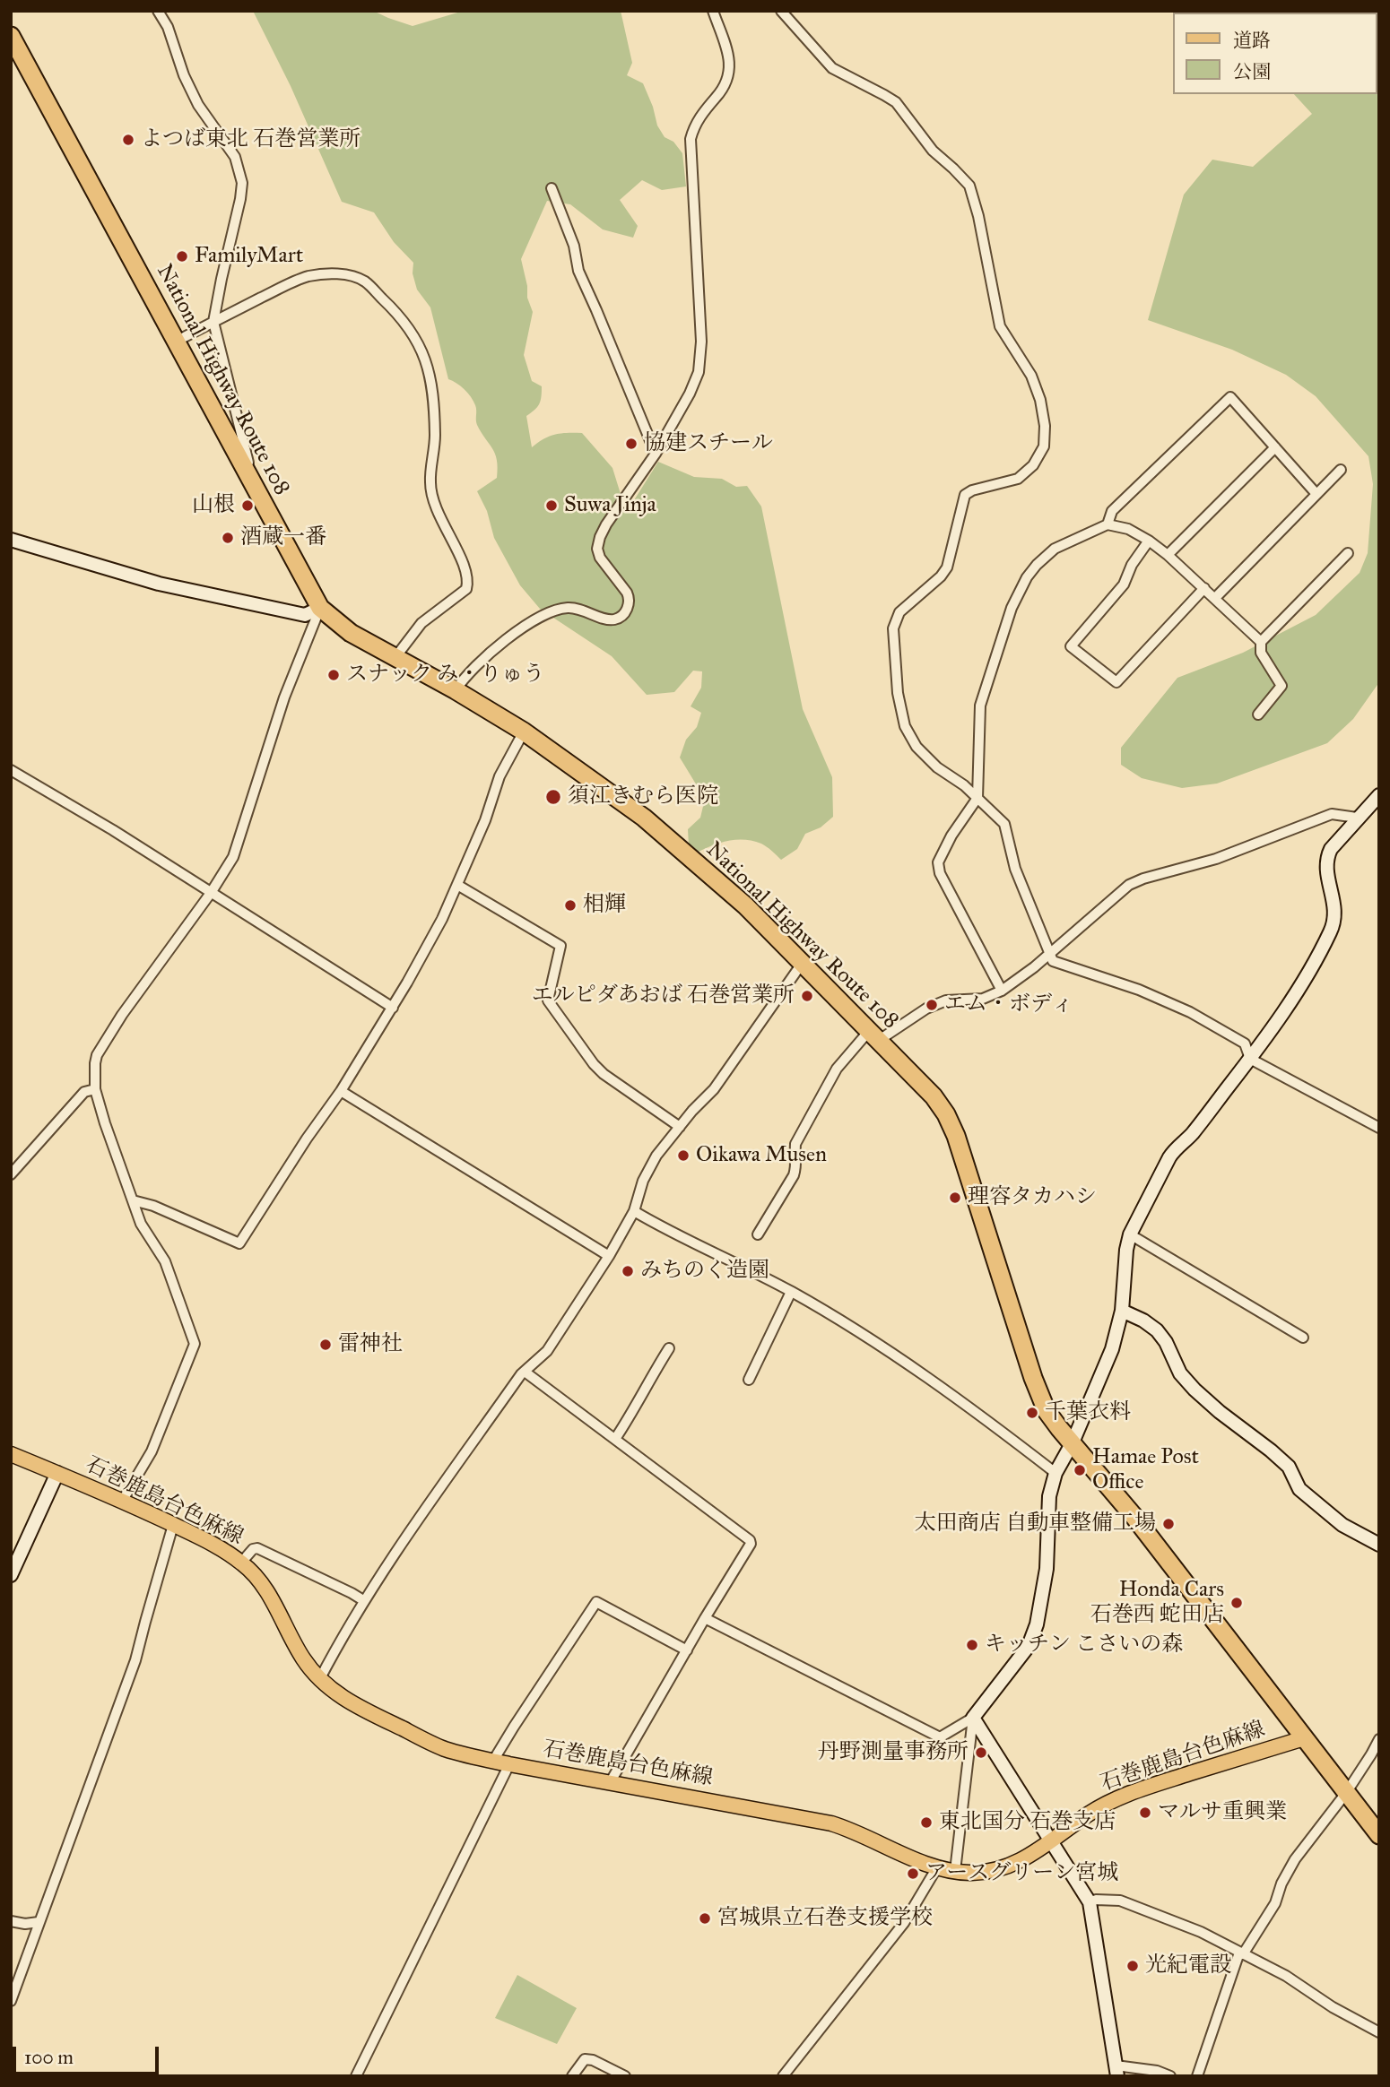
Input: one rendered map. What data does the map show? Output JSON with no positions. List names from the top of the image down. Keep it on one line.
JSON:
{"streets":{"highway":["National Highway Route 108"],"main road":["石巻鹿島台色麻線"]},"crossings":[["National Highway Route 108","石巻鹿島台色麻線"]],"places":["よつば東北 石巻営業所","FamilyMart","協建スチール","山根","Suwa Jinja","酒蔵一番","スナック み・りゅう","須江きむら医院","相輝","エルピダあおば 石巻営業所","エム・ボディ","Oikawa Musen","理容タカハシ","みちのく造園","雷神社","千葉衣料","Hamae Post Office","太田商店 自動車整備工場","Honda Cars 石巻西 蛇田店","キッチン こさいの森","丹野測量事務所","マルサ重興業","東北国分 石巻支店","アースグリーン宮城","宮城県立石巻支援学校","光紀電設"],"legend":["道路","公園"],"scale_bar":"100 m"}
